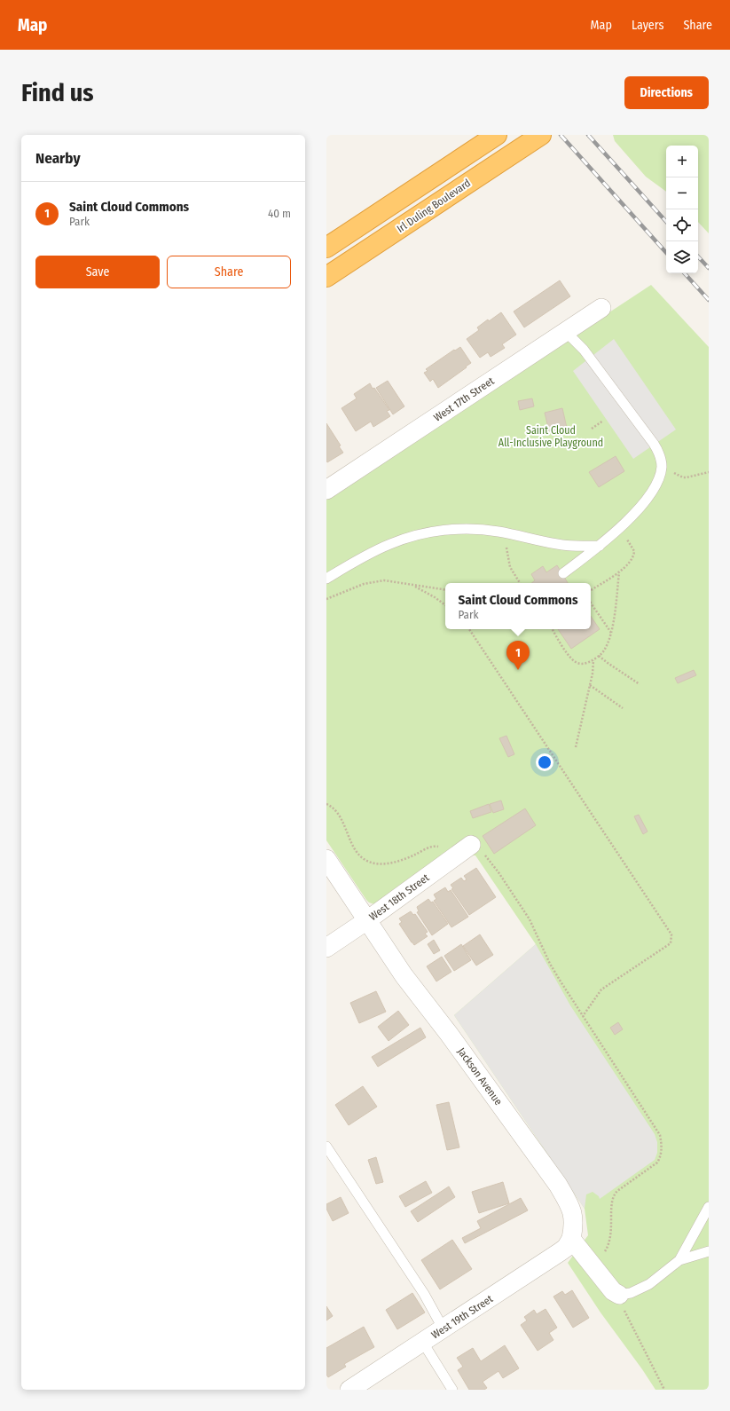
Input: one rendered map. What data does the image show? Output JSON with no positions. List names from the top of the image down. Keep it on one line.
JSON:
{"streets":{"highway":["Irl Duling Boulevard"],"street":["West 17th Street","West 18th Street","Jackson Avenue","West 19th Street"]},"crossings":[["West 18th Street","Jackson Avenue"],["Jackson Avenue","West 19th Street"]],"parks":["Saint Cloud All-Inclusive Playground"],"page":{"header":"Map","nav":["Map","Layers","Share"],"buttons":["Directions",["Save","Share"]],"title":"Find us","heading":"Nearby","map_buttons":["+","−"],"list":[{"mark":"1","name":"Saint Cloud Commons","note":"Park","value":"40 m"}],"popup":["Saint Cloud Commons","Park"],"pins":"1"}}
